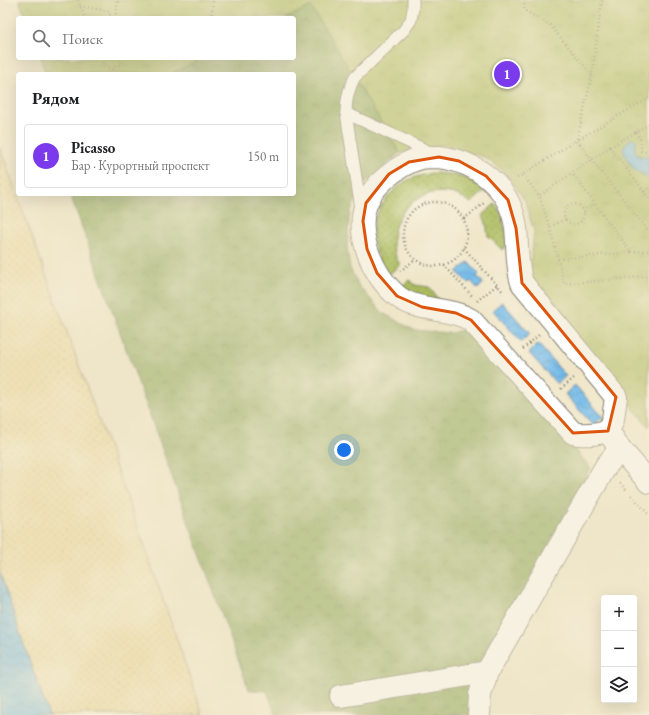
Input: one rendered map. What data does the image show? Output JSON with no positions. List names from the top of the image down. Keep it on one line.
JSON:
{"page":{"search":"Поиск","pins":"1","heading":"Рядом","list":[{"mark":"1","name":"Picasso","note":"Бар · Курортный проспект","value":"150 m"}],"map_buttons":["+","−"]}}
